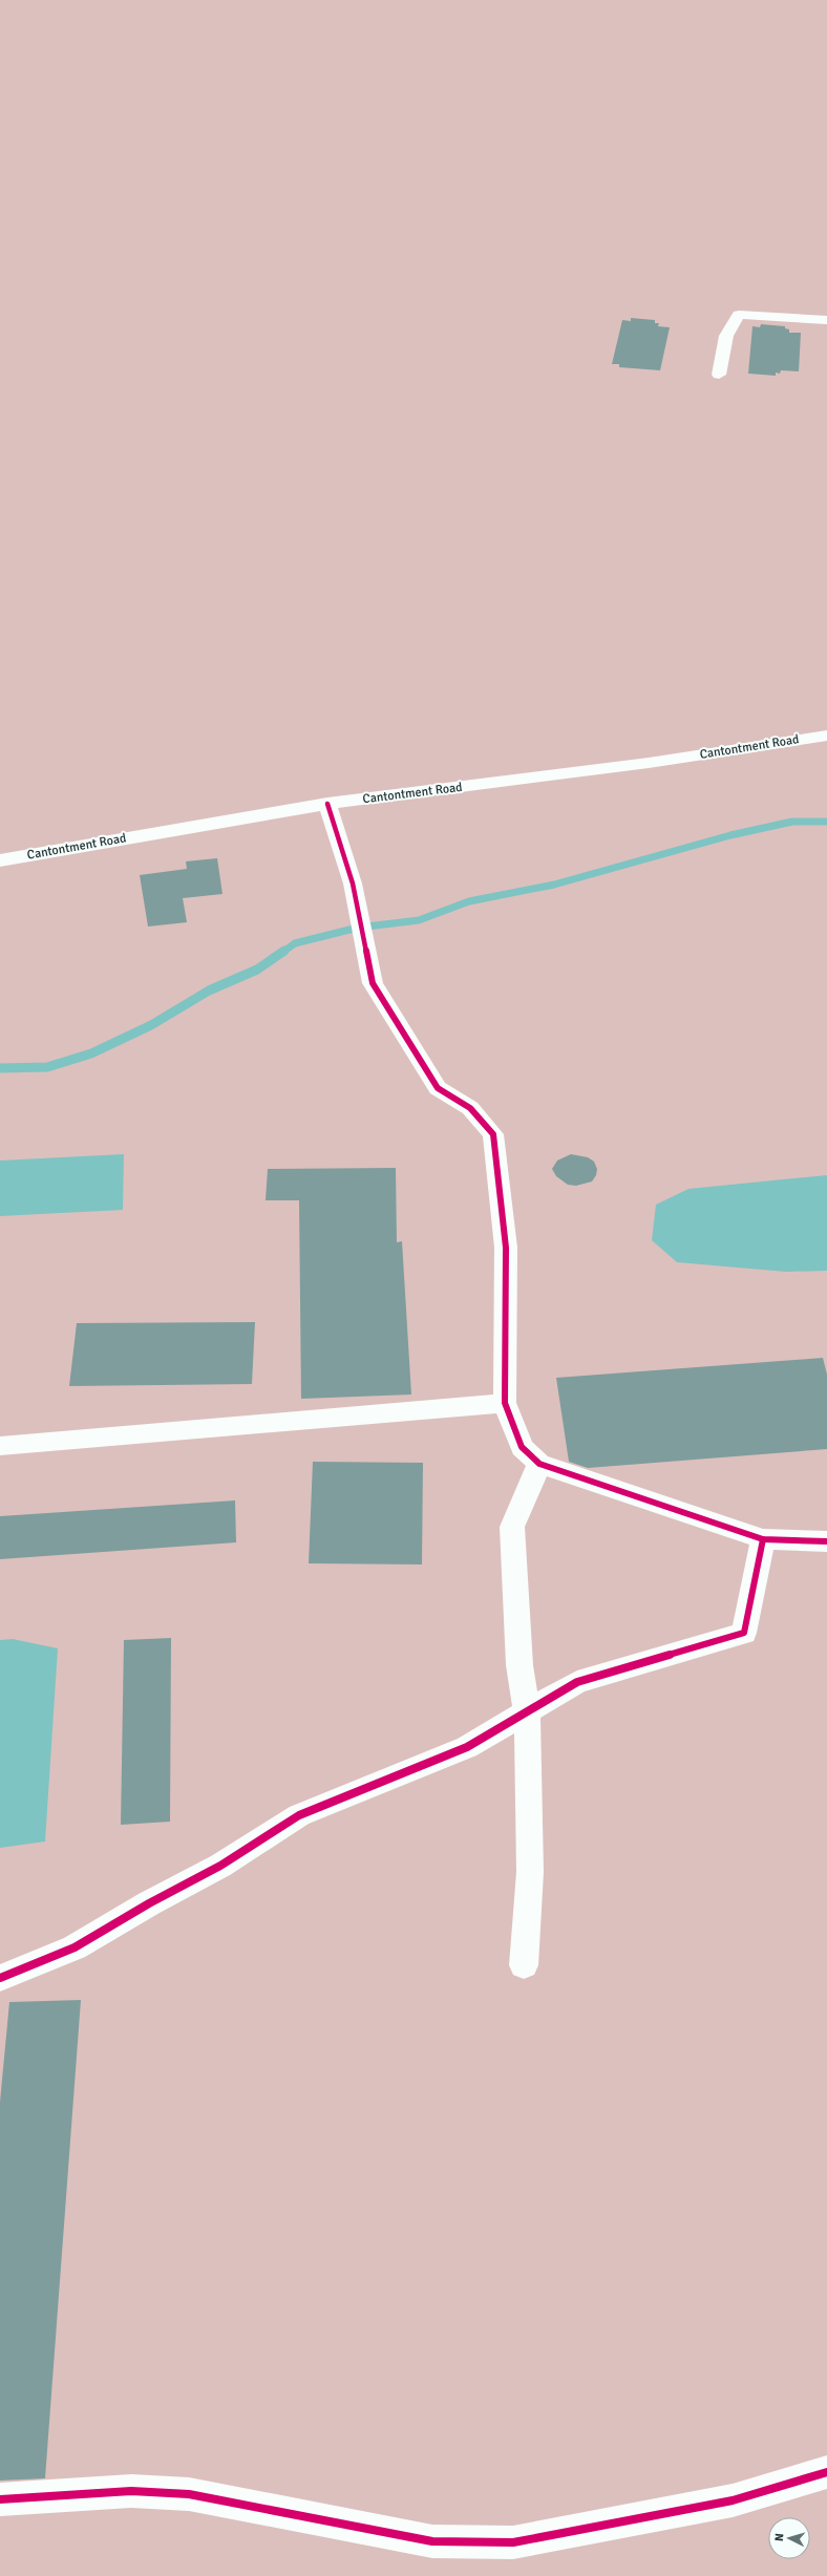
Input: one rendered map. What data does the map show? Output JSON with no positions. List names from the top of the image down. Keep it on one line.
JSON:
{"streets":{"street":["Cantontment Road"]},"north":"left"}
